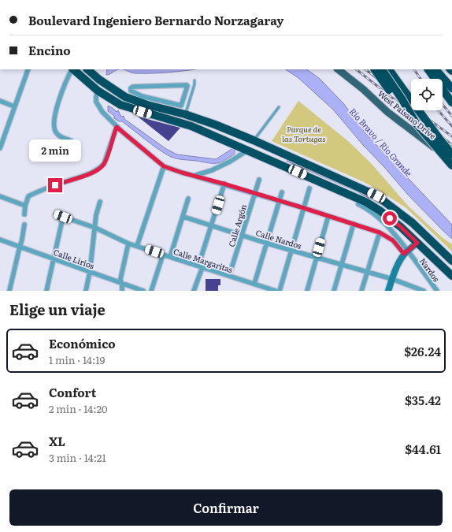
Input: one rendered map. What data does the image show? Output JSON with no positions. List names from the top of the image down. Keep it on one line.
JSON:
{"streets":{"main road":["West Paisano Drive"],"street":["Calle Argón","Calle Nardos","Calle Lirios","Calle Margaritas","Nardos"]},"crossings":[["Calle Argón","Calle Nardos"],["Calle Argón","Calle Margaritas"]],"water":["Río Bravo / Rio Grande"],"parks":["Parque de las Tortugas"],"page":{"banner":["Boulevard Ingeniero Bernardo Norzagaray","Encino"],"bubble":"2 min","heading":"Elige un viaje","list":[{"name":"Económico","note":"1 min · 14:19","value":"$26.24"},{"name":"Confort","note":"2 min · 14:20","value":"$35.42"},{"name":"XL","note":"3 min · 14:21","value":"$44.61"}],"buttons":"Confirmar"}}
